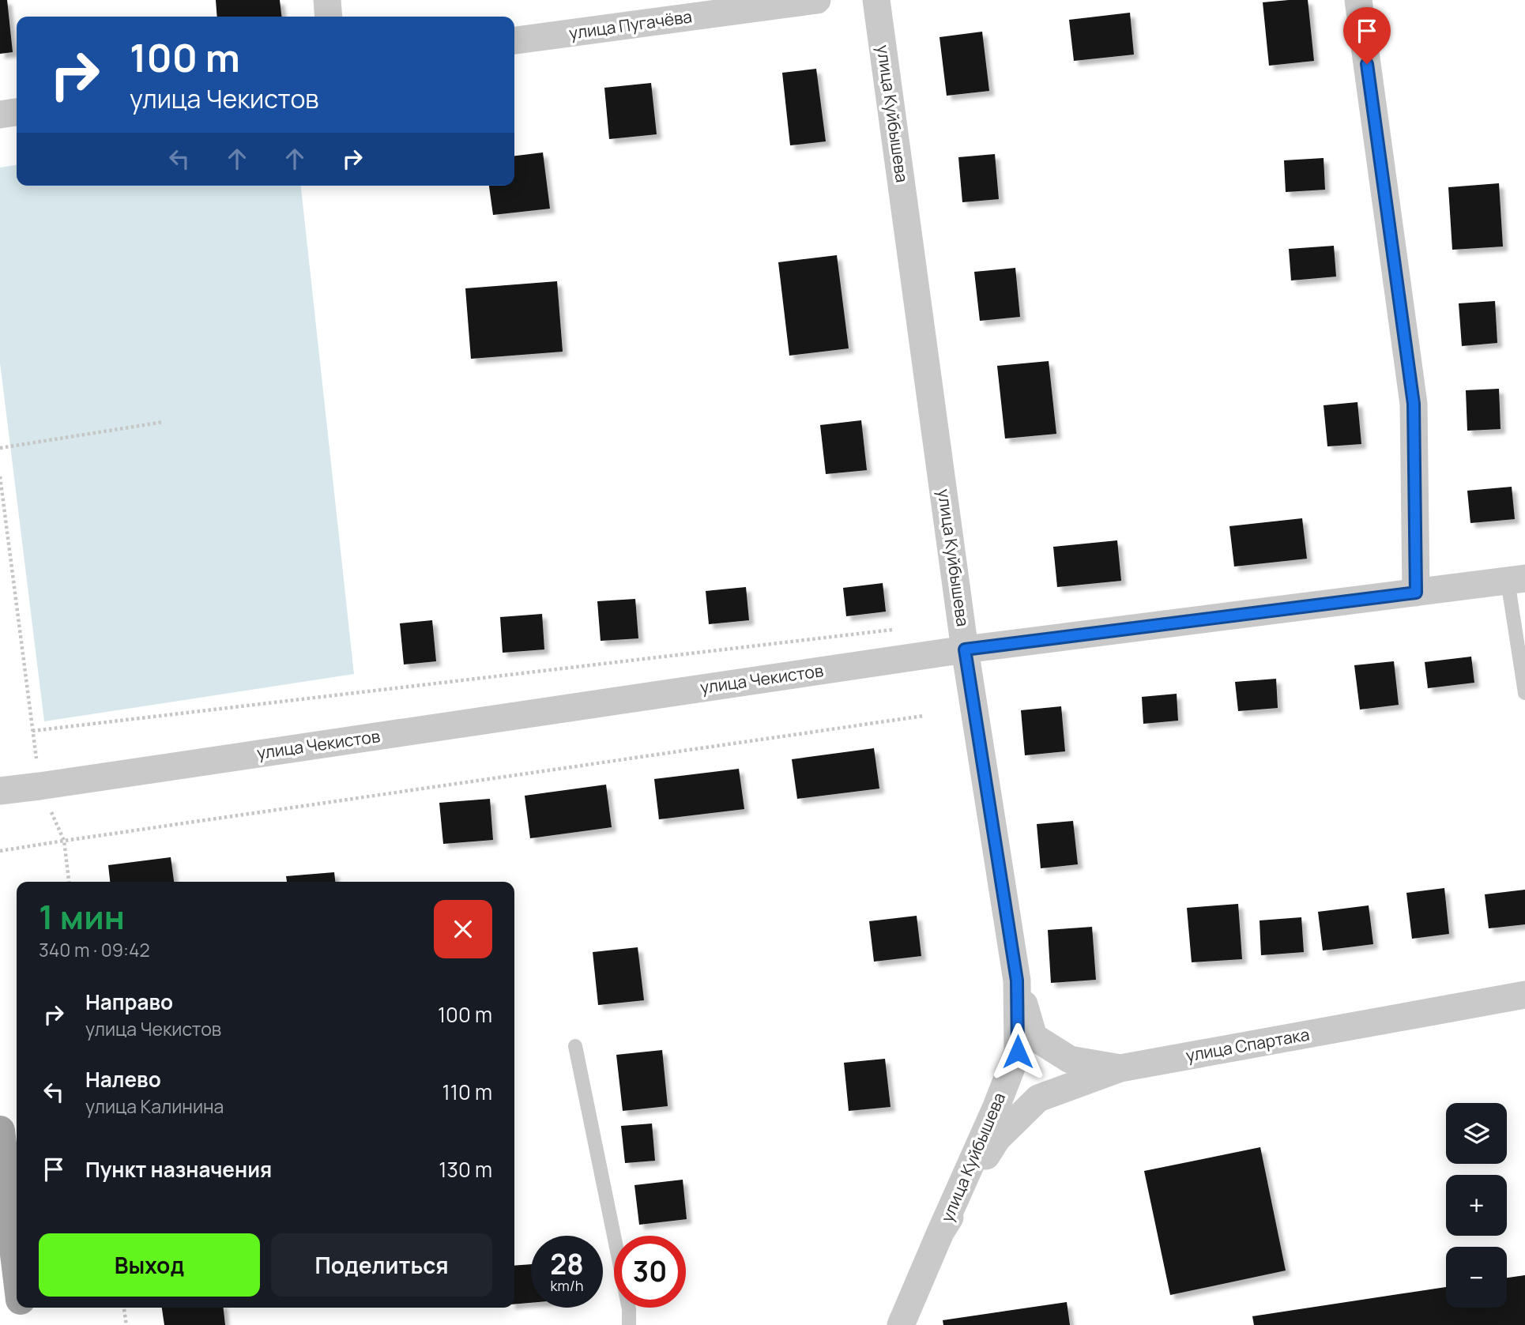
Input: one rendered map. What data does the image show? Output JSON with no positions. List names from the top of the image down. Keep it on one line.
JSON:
{"streets":{"street":["улица Пугачёва","улица Куйбышева","улица Чекистов","улица Спартака"]},"crossings":[["улица Куйбышева","улица Чекистов"],["улица Куйбышева","улица Спартака"]],"page":{"turn":["100 m","улица Чекистов"],"heading":["1 мин","340 m · 09:42"],"list":[{"name":"Направо","note":"улица Чекистов","value":"100 m"},{"name":"Налево","note":"улица Калинина","value":"110 m"},{"name":"Пункт назначения","value":"130 m"}],"map_buttons":["+","−"],"buttons":["Выход","Поделиться"],"speed":"28 km/h","limit":"30"}}
